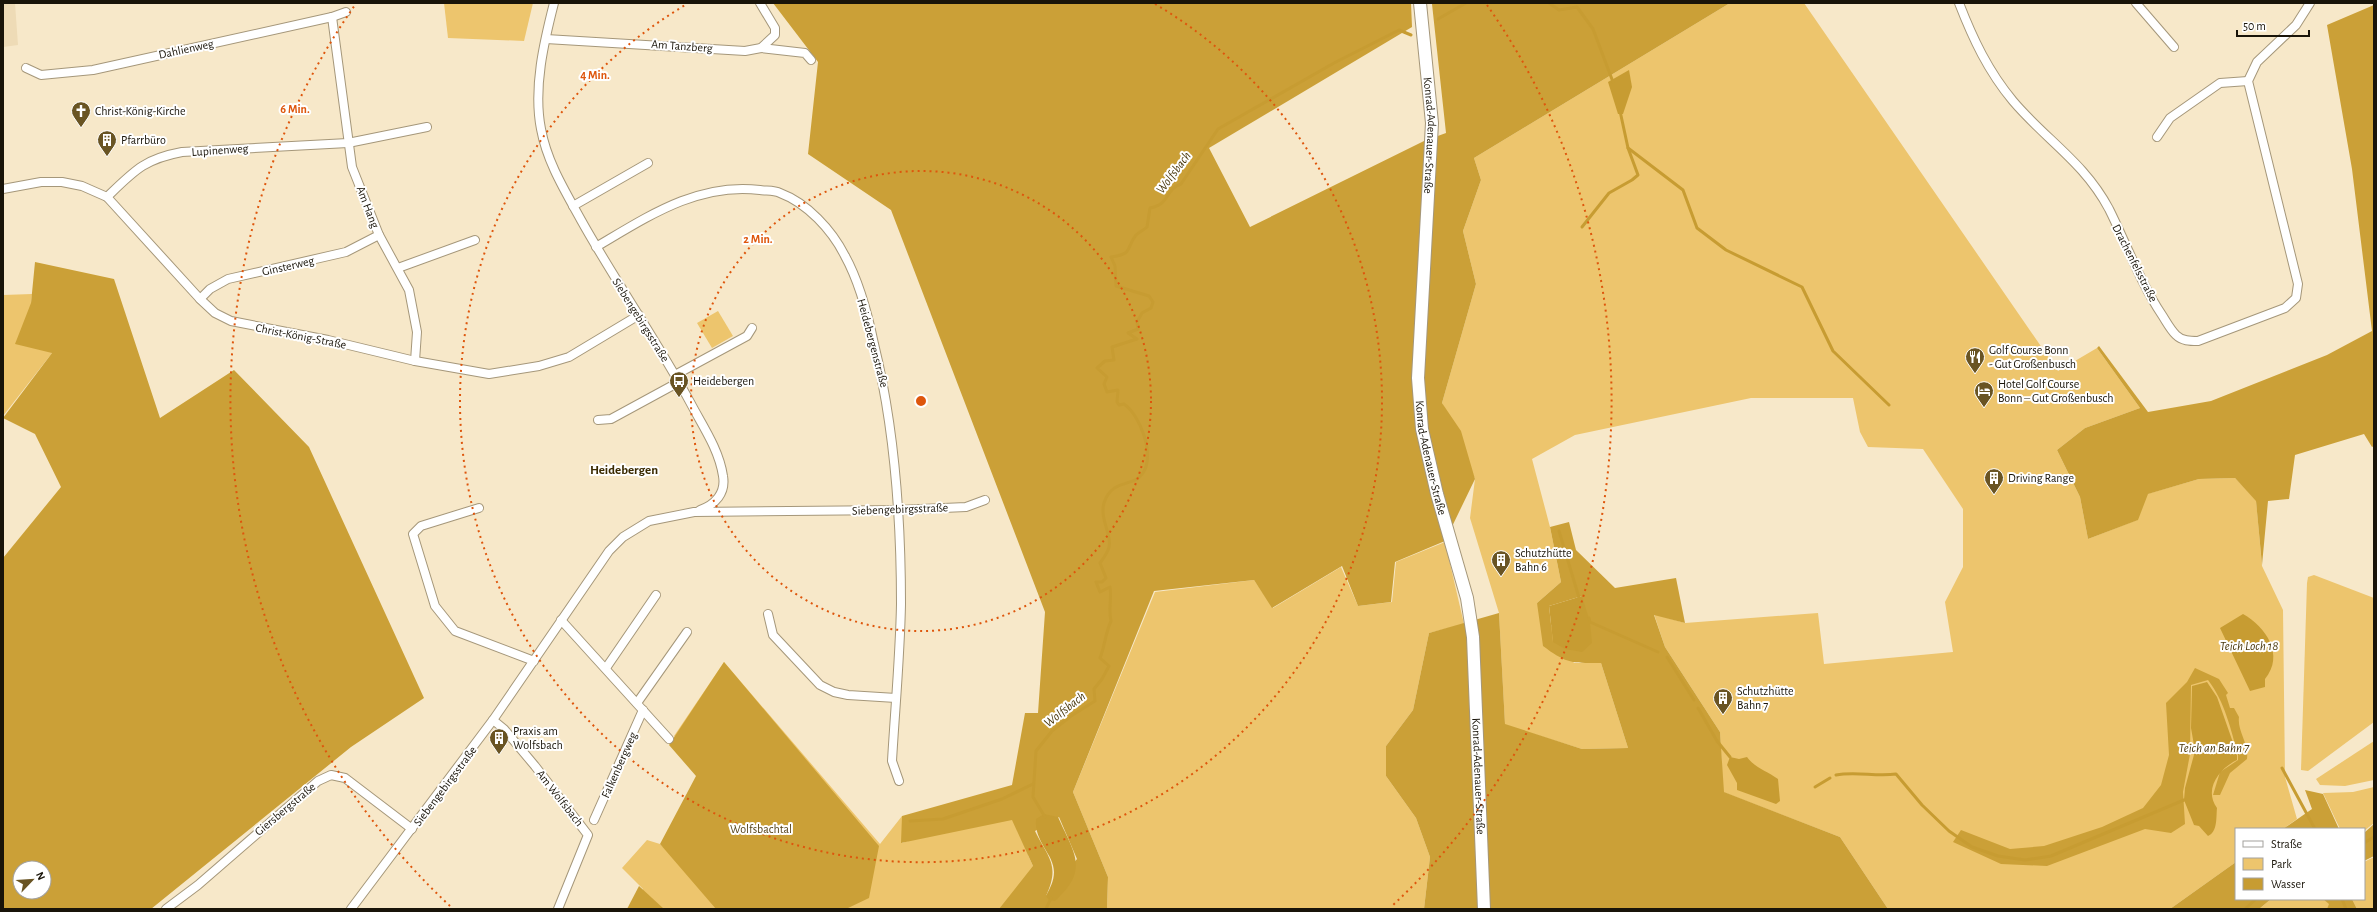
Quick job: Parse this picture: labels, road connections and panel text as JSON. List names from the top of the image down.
{
  "streets": {
    "street": [
      "Am Tanzberg",
      "Dahlienweg",
      "Konrad-Adenauer-Straße",
      "Lupinenweg",
      "Am Hang",
      "Drachenfelsstraße",
      "Ginsterweg",
      "Siebengebirgsstraße",
      "Christ-König-Straße",
      "Heidebergenstraße",
      "Falkenbergweg",
      "Am Wolfsbach",
      "Giersbergstraße"
    ]
  },
  "crossings": [
    ["Am Tanzberg", "Siebengebirgsstraße"],
    ["Dahlienweg", "Am Hang"],
    ["Lupinenweg", "Am Hang"],
    ["Lupinenweg", "Christ-König-Straße"],
    ["Am Hang", "Ginsterweg"],
    ["Am Hang", "Christ-König-Straße"],
    ["Ginsterweg", "Christ-König-Straße"],
    ["Siebengebirgsstraße", "Christ-König-Straße"],
    ["Siebengebirgsstraße", "Heidebergenstraße"],
    ["Siebengebirgsstraße", "Am Wolfsbach"],
    ["Siebengebirgsstraße", "Giersbergstraße"]
  ],
  "districts": ["Heidebergen"],
  "water": ["Wolfsbach", "Teich Loch 18", "Teich an Bahn 7"],
  "parks": ["Wolfsbachtal"],
  "places": {
    "church": ["Christ-König-Kirche"],
    "building": [
      "Pfarrbüro",
      "Driving Range",
      "Schutzhütte Bahn 6",
      "Schutzhütte Bahn 7",
      "Praxis am Wolfsbach"
    ],
    "restaurant": ["Golf Course Bonn - Gut Großenbusch"],
    "bus stop": ["Heidebergen"],
    "hotel": ["Hotel Golf Course Bonn – Gut Großenbusch"]
  },
  "legend": ["Straße", "Park", "Wasser"],
  "scale_bar": "50 m",
  "north": "top right",
  "rings": ["4 Min.", "6 Min.", "2 Min."]
}
